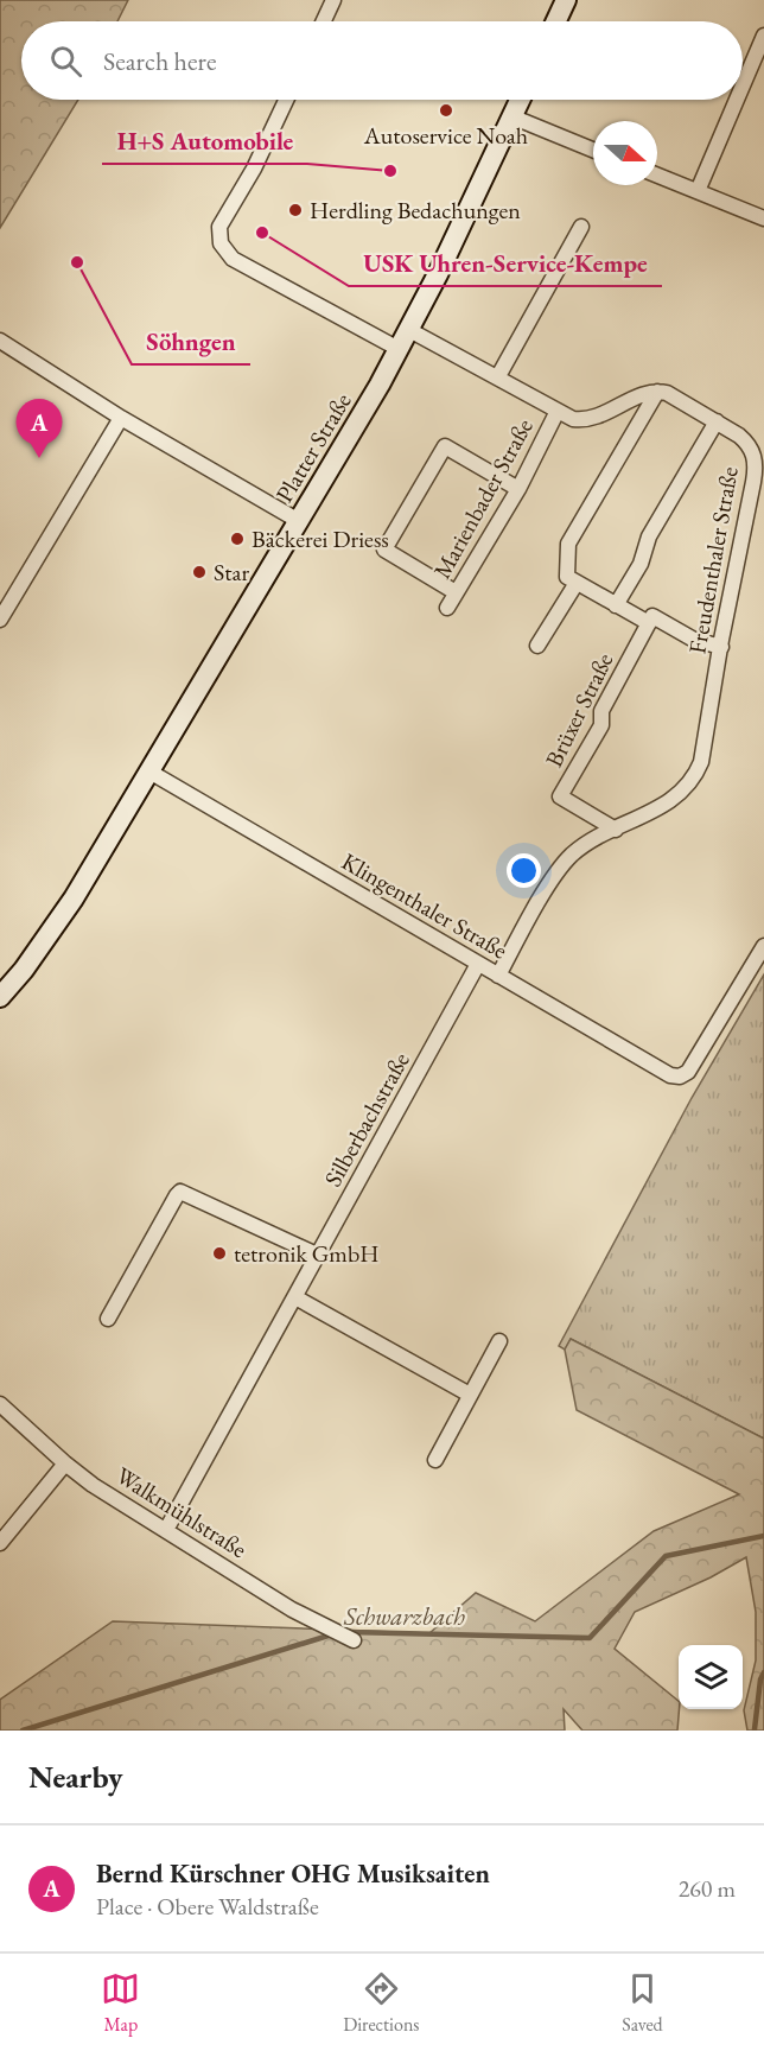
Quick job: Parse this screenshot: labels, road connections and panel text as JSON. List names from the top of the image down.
{
  "streets": {
    "main road": ["Platter Straße"],
    "street": [
      "Marienbader Straße",
      "Freudenthaler Straße",
      "Brüxer Straße",
      "Klingenthaler Straße",
      "Silberbachstraße",
      "Walkmühlstraße"
    ]
  },
  "crossings": [
    ["Platter Straße", "Klingenthaler Straße"],
    ["Freudenthaler Straße", "Brüxer Straße"],
    ["Freudenthaler Straße", "Klingenthaler Straße"],
    ["Klingenthaler Straße", "Silberbachstraße"],
    ["Silberbachstraße", "Walkmühlstraße"]
  ],
  "water": ["Schwarzbach"],
  "places": [
    "Autoservice Noah",
    "H+S Automobile",
    "Herdling Bedachungen",
    "USK Uhren-Service-Kempe",
    "Söhngen",
    "Bäckerei Driess",
    "Star",
    "tetronik GmbH"
  ],
  "north": "right",
  "page": {
    "search": "Search here",
    "pins": "A",
    "heading": "Nearby",
    "list": [
      {
        "mark": "A",
        "name": "Bernd Kürschner OHG Musiksaiten",
        "note": "Place · Obere Waldstraße",
        "value": "260 m"
      }
    ],
    "nav": ["Map", "Directions", "Saved"]
  }
}
